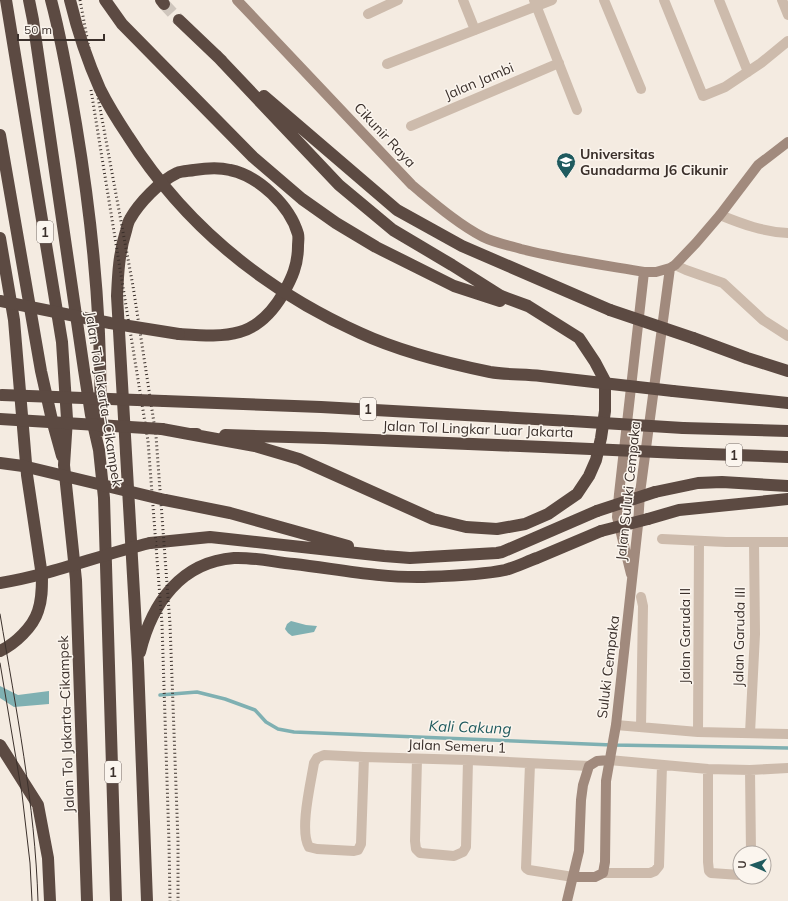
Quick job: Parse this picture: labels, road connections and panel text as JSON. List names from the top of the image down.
{
  "streets": {
    "highway": ["1", "Jalan Tol Jakarta–Cikampek", "Jalan Tol Lingkar Luar Jakarta"],
    "street": [
      "Jalan Jambi",
      "Cikunir Raya",
      "Jalan Suluki Cempaka",
      "Jalan Garuda II",
      "Jalan Garuda III",
      "Suluki Cempaka",
      "Jalan Semeru 1"
    ]
  },
  "crossings": [
    ["Cikunir Raya", "Jalan Suluki Cempaka"],
    ["Jalan Suluki Cempaka", "Suluki Cempaka"]
  ],
  "water": ["Kali Cakung"],
  "places": {
    "school or university": ["Universitas Gunadarma J6 Cikunir"]
  },
  "scale_bar": "50 m",
  "north": "left"
}
